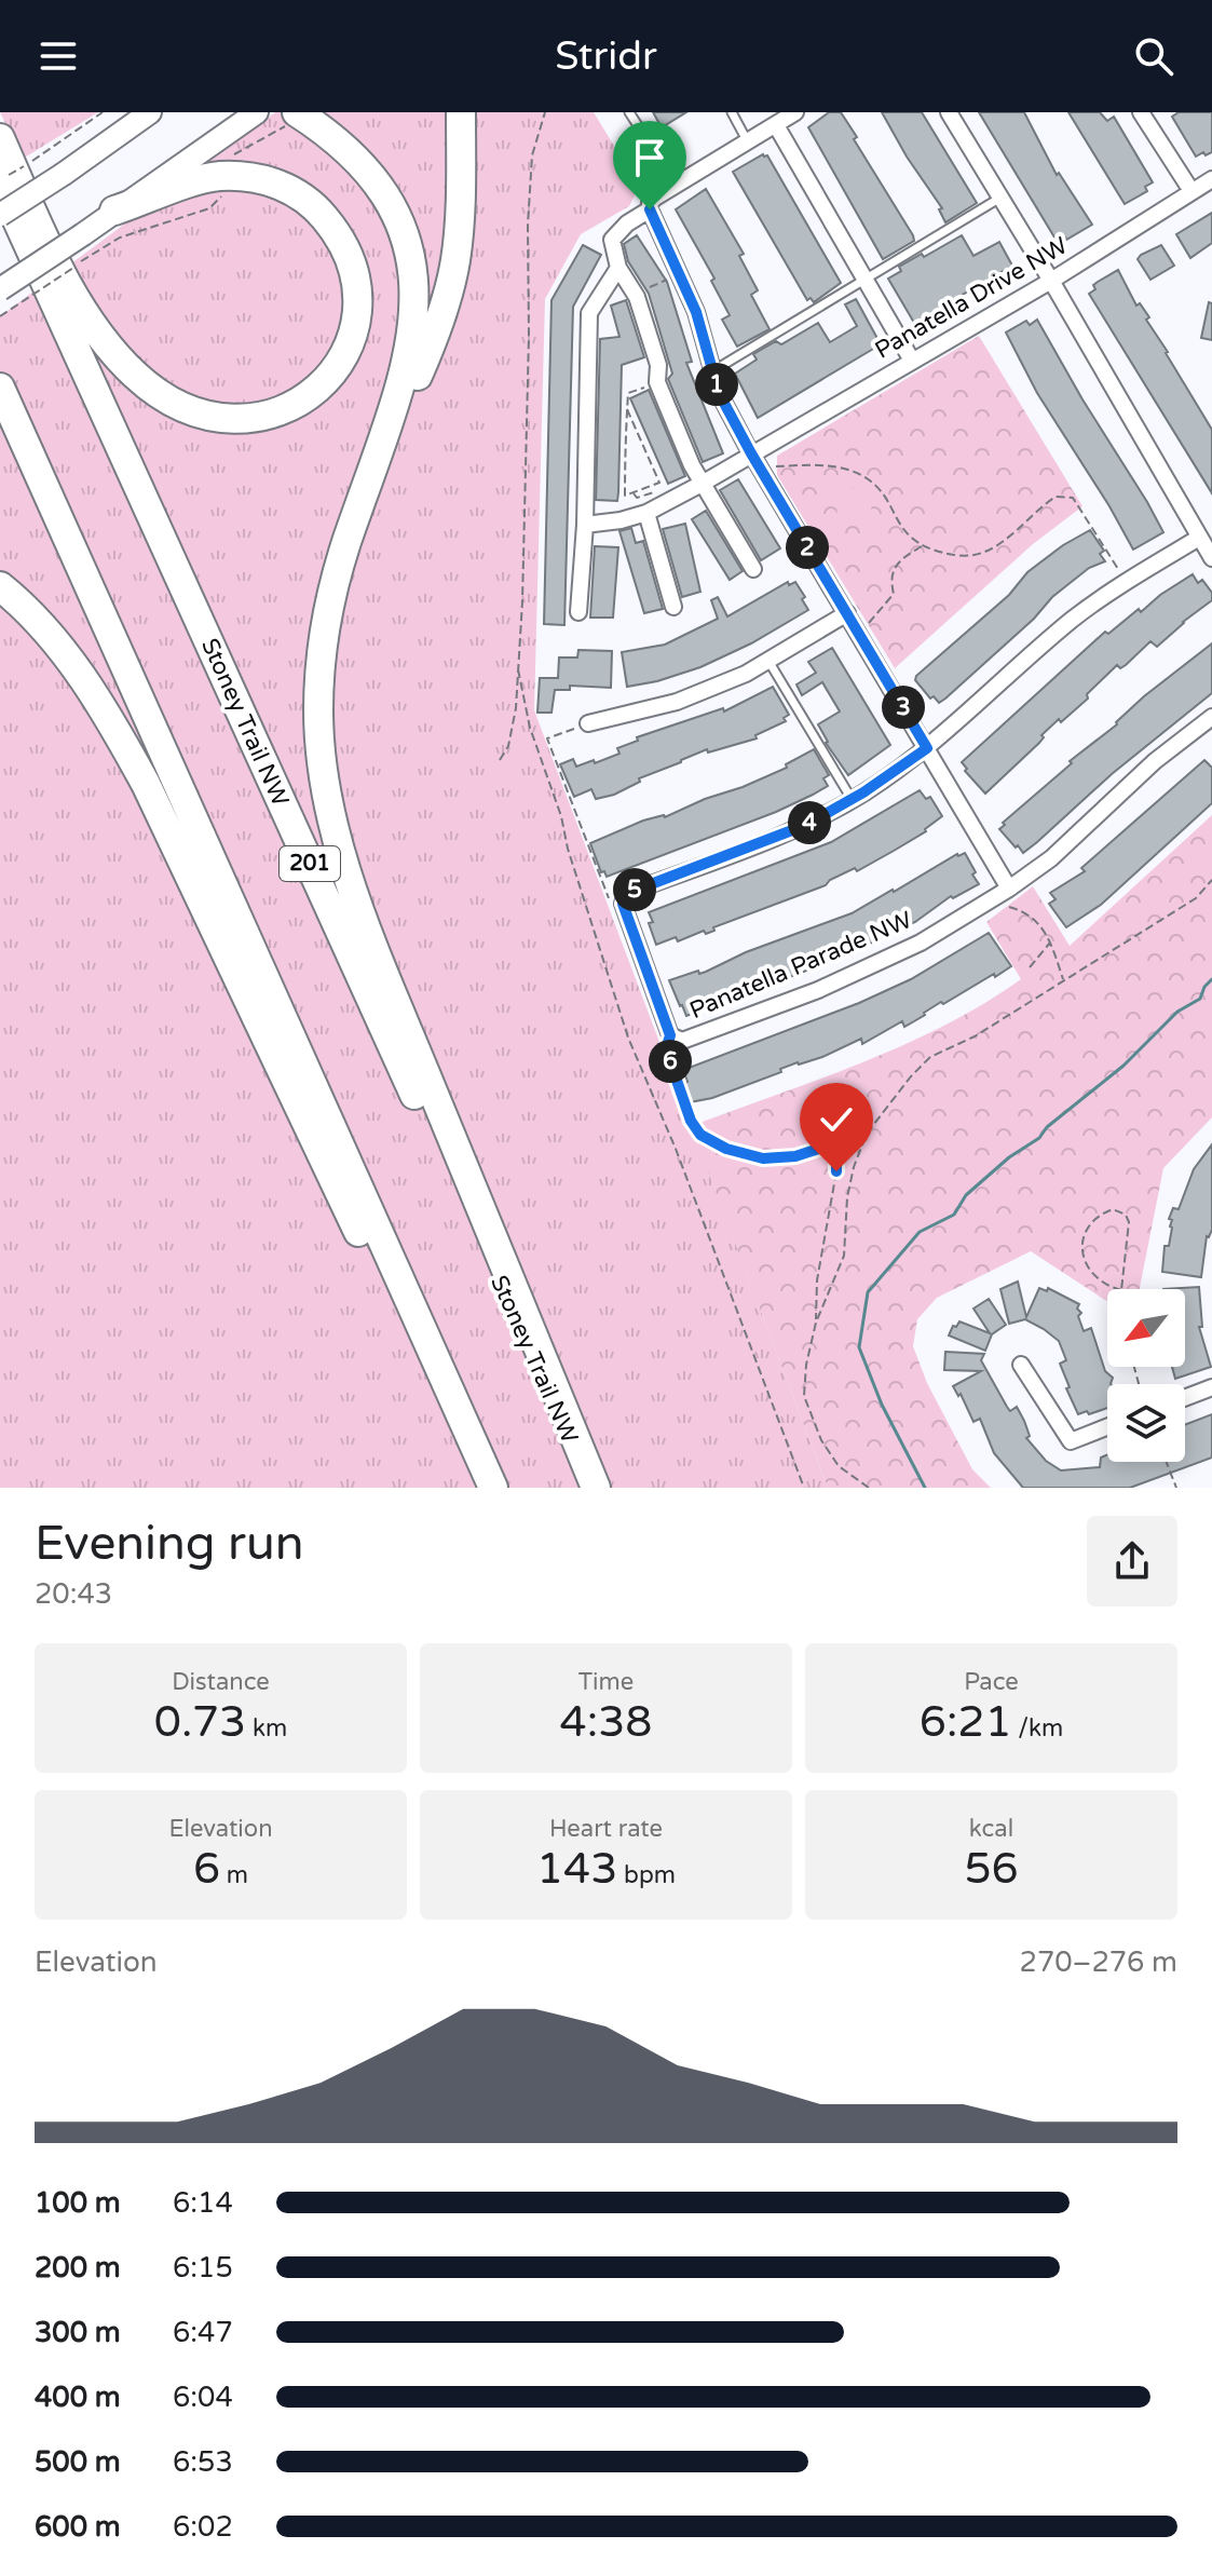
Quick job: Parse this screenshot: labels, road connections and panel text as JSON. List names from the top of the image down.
{
  "streets": {
    "highway": ["Stoney Trail NW", "201"],
    "street": ["Panatella Drive NW", "Panatella Parade NW"]
  },
  "north": "bottom left",
  "page": {
    "header": "Stridr",
    "pins": [
      "1",
      "2",
      "3",
      "4",
      "5",
      "6"
    ],
    "heading": ["Evening run", "20:43"],
    "stats": [
      ["Distance", "0.73 km"],
      ["Time", "4:38"],
      ["Pace", "6:21 /km"],
      ["Elevation", "6 m"],
      ["Heart rate", "143 bpm"],
      ["kcal", "56"]
    ],
    "chart": ["Elevation", "270–276 m"],
    "list": [
      {
        "name": "100 m",
        "note": "6:14"
      },
      {
        "name": "200 m",
        "note": "6:15"
      },
      {
        "name": "300 m",
        "note": "6:47"
      },
      {
        "name": "400 m",
        "note": "6:04"
      },
      {
        "name": "500 m",
        "note": "6:53"
      },
      {
        "name": "600 m",
        "note": "6:02"
      }
    ]
  }
}
